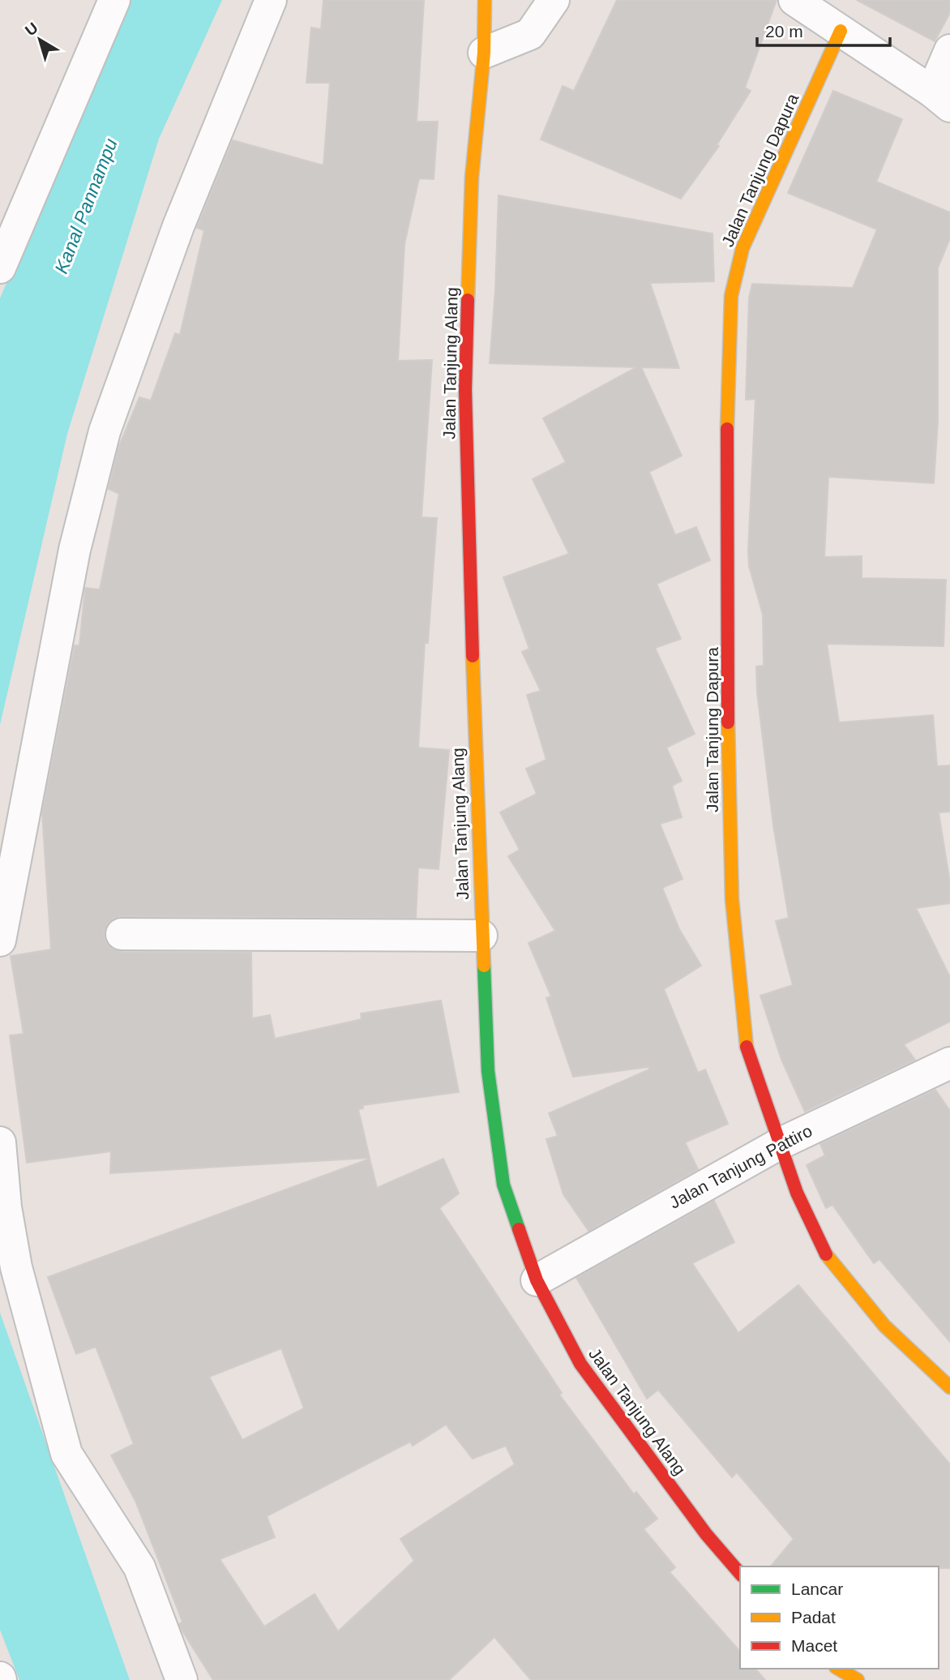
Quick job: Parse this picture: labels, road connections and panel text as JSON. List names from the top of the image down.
{
  "streets": {
    "street": ["Jalan Tanjung Dapura", "Jalan Tanjung Alang", "Jalan Tanjung Pattiro"]
  },
  "crossings": [
    ["Jalan Tanjung Dapura", "Jalan Tanjung Pattiro"],
    ["Jalan Tanjung Alang", "Jalan Tanjung Pattiro"]
  ],
  "water": ["Kanal Pannampu"],
  "legend": ["Lancar", "Padat", "Macet"],
  "scale_bar": "20 m",
  "north": "top left"
}
